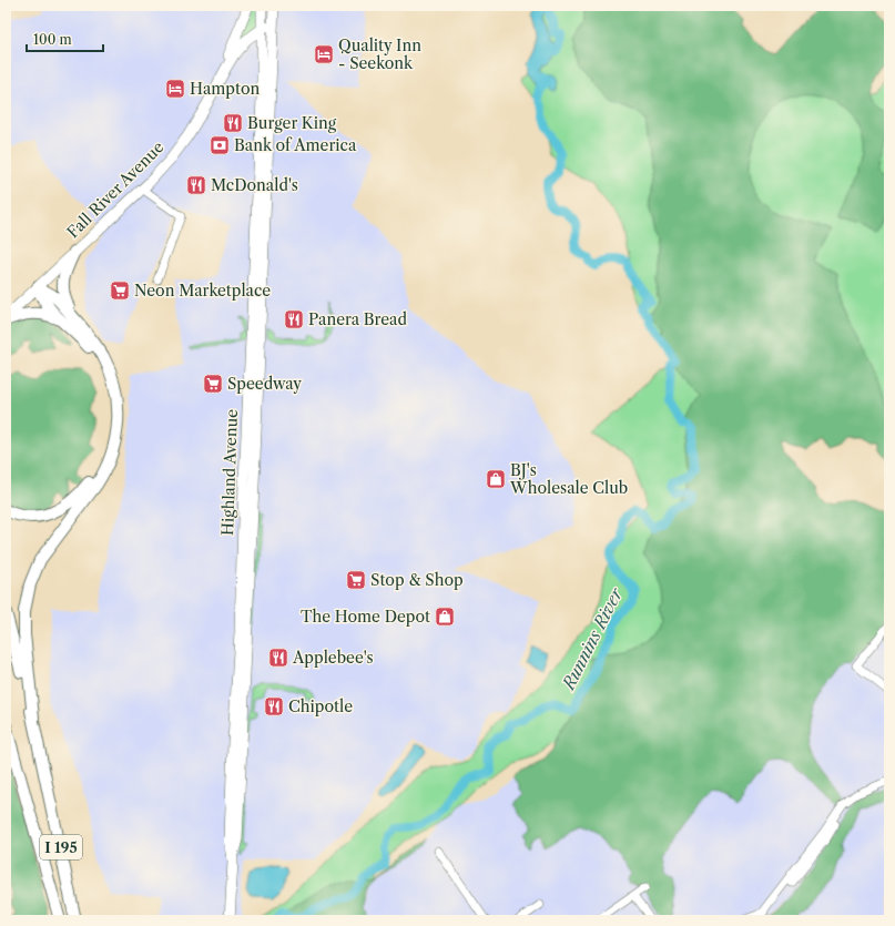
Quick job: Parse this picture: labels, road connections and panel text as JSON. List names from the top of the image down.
{
  "streets": {
    "highway": ["I 195"],
    "main road": ["Fall River Avenue", "Highland Avenue"]
  },
  "crossings": [
    ["Fall River Avenue", "Highland Avenue"]
  ],
  "water": ["Runnins River"],
  "places": {
    "hotel": ["Quality Inn - Seekonk", "Hampton"],
    "restaurant": [
      "Burger King",
      "McDonald's",
      "Panera Bread",
      "Applebee's",
      "Chipotle"
    ],
    "bank": ["Bank of America"],
    "supermarket": ["Neon Marketplace", "Speedway", "Stop & Shop"],
    "shop": ["BJ's Wholesale Club", "The Home Depot"]
  },
  "scale_bar": "100 m"
}
